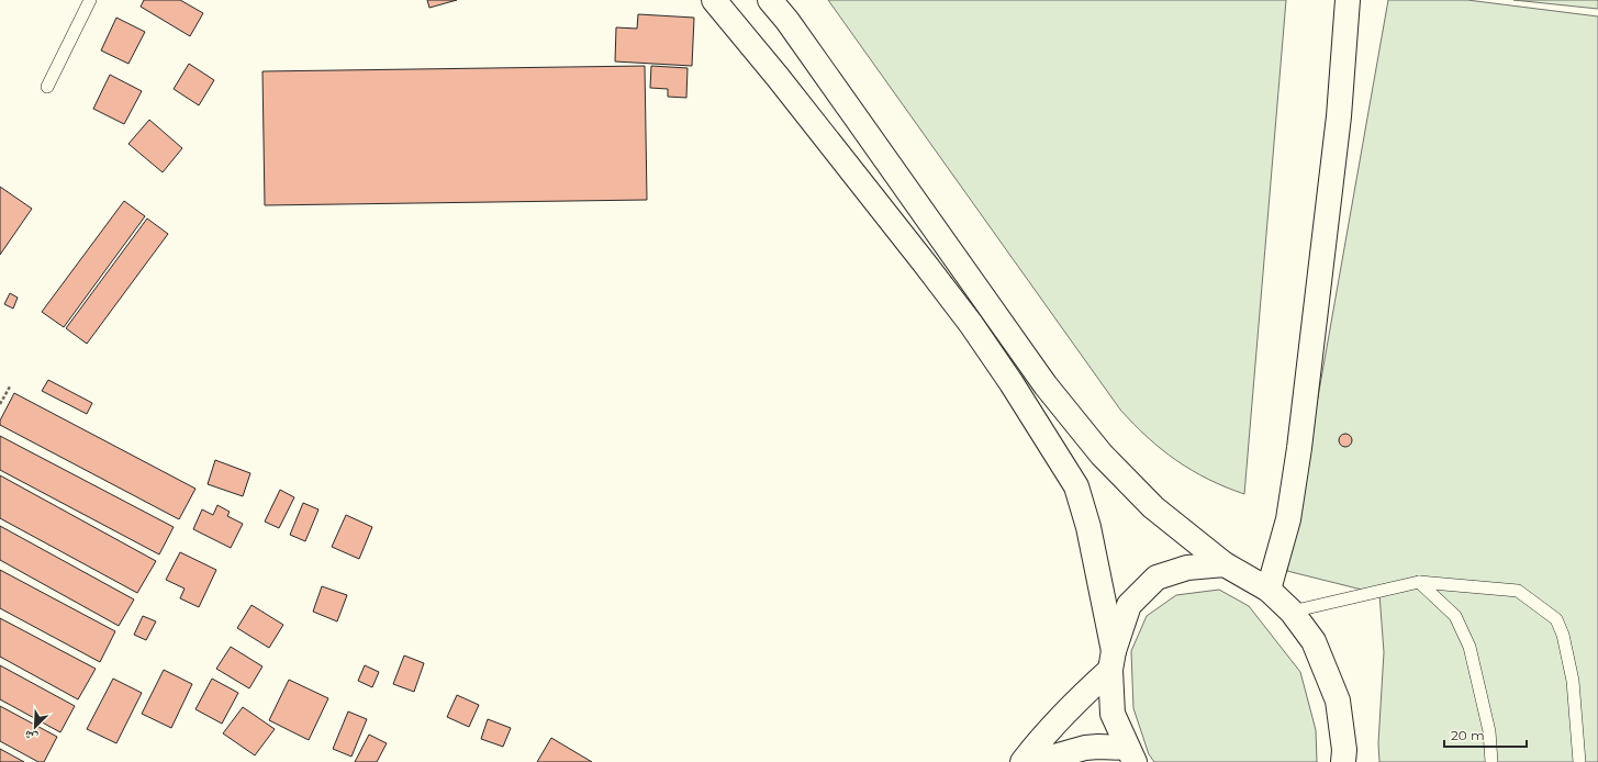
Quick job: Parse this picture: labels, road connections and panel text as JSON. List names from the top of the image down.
{
  "scale_bar": "20 m",
  "north": "bottom left"
}
